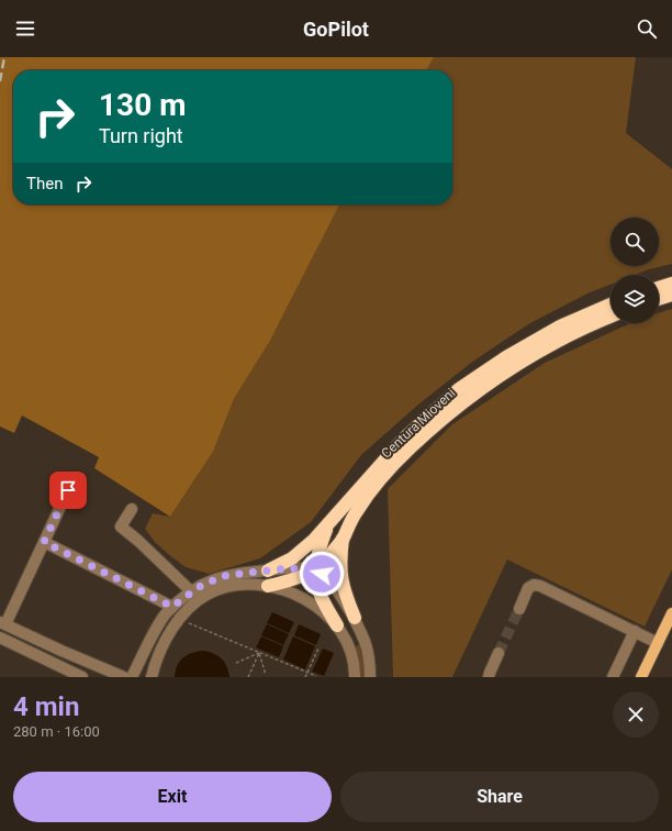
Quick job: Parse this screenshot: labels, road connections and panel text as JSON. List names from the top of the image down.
{
  "streets": {
    "highway": ["Centura Mioveni"]
  },
  "page": {
    "header": "GoPilot",
    "turn": ["130 m", "Turn right"],
    "then": "Then",
    "heading": ["4 min", "280 m · 16:00"],
    "buttons": ["Exit", "Share"]
  }
}
